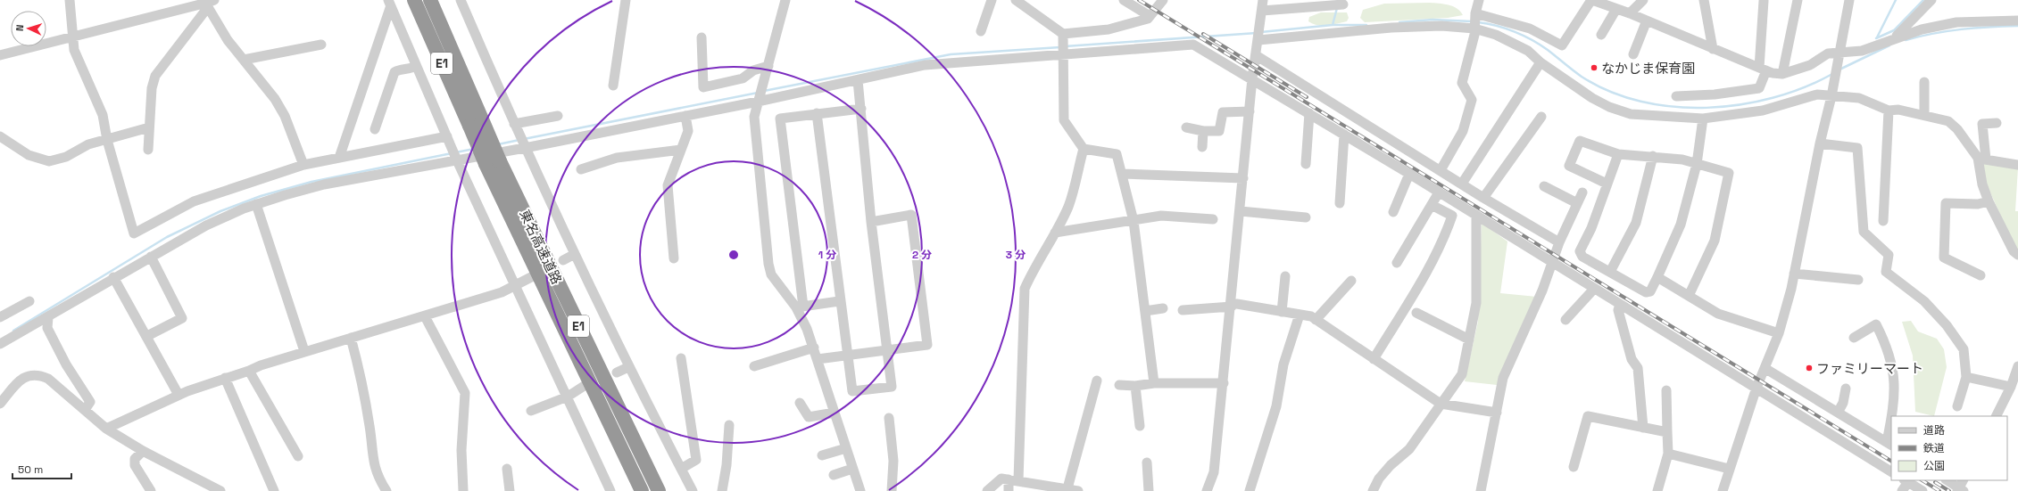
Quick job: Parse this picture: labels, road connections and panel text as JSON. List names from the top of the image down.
{
  "streets": {
    "highway": ["E1", "東名高速道路"]
  },
  "places": ["なかじま保育園", "ファミリーマート"],
  "legend": ["道路", "鉄道", "公園"],
  "scale_bar": "50 m",
  "north": "left",
  "rings": ["1 分", "2 分", "3 分"]
}
